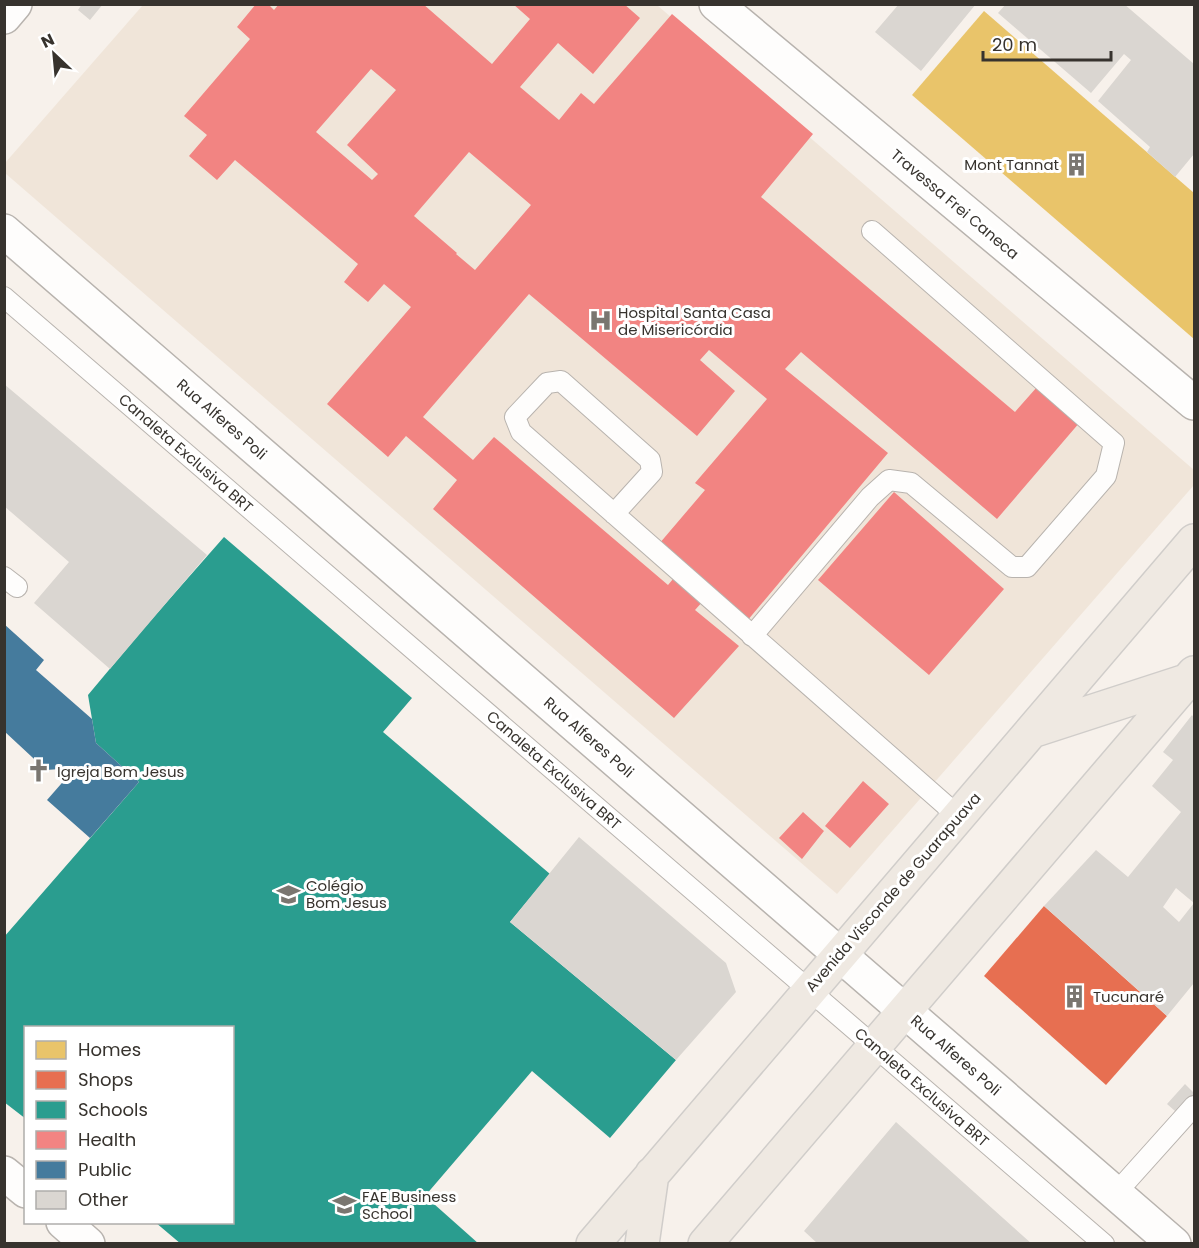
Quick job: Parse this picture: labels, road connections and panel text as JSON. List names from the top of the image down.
{
  "streets": {
    "main road": ["Avenida Visconde de Guarapuava"],
    "street": ["Travessa Frei Caneca", "Rua Alferes Poli"],
    "lane": ["Canaleta Exclusiva BRT"]
  },
  "crossings": [
    ["Rua Alferes Poli", "Avenida Visconde de Guarapuava"],
    ["Canaleta Exclusiva BRT", "Avenida Visconde de Guarapuava"]
  ],
  "places": {
    "building": ["Mont Tannat", "Tucunaré"],
    "hospital": ["Hospital Santa Casa de Misericórdia"],
    "church": ["Igreja Bom Jesus"],
    "school or university": ["Colégio Bom Jesus", "FAE Business School"]
  },
  "legend": [
    "Homes",
    "Shops",
    "Schools",
    "Health",
    "Public",
    "Other"
  ],
  "scale_bar": "20 m",
  "north": "top left"
}
